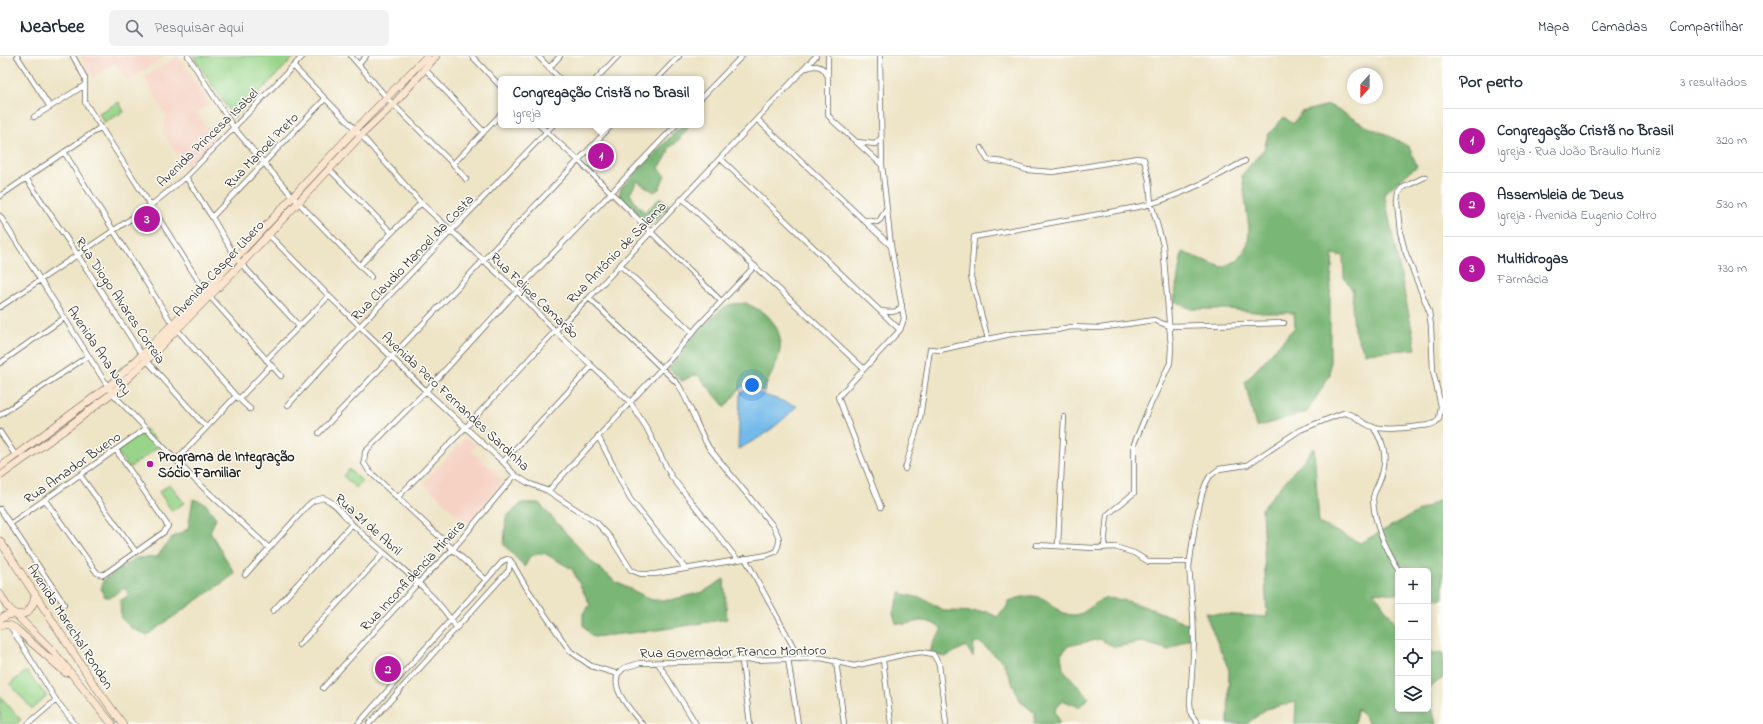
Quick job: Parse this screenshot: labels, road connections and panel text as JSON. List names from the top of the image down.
{
  "streets": {
    "street": [
      "Avenida Princesa Isabel",
      "Rua Manoel Preto",
      "Rua Antônio de Salema",
      "Rua Claudio Manoel da Costa",
      "Avenida Casper Libero",
      "Rua Felipe Camarão",
      "Rua Diogo Alvares Correia",
      "Avenida Ana Nery",
      "Avenida Pero Fernandes Sardinha",
      "Rua Amador Bueno",
      "Rua 21 de Abril",
      "Rua Inconfidencia Mineira",
      "Avenida Marechal Rondon",
      "Rua Governador Franco Montoro"
    ]
  },
  "crossings": [
    ["Avenida Princesa Isabel", "Rua Felipe Camarão"],
    ["Avenida Princesa Isabel", "Rua Diogo Alvares Correia"],
    ["Avenida Princesa Isabel", "Avenida Ana Nery"],
    ["Rua Manoel Preto", "Rua Felipe Camarão"],
    ["Rua Antônio de Salema", "Rua Felipe Camarão"],
    ["Rua Antônio de Salema", "Avenida Pero Fernandes Sardinha"],
    ["Rua Claudio Manoel da Costa", "Rua Felipe Camarão"],
    ["Rua Claudio Manoel da Costa", "Avenida Pero Fernandes Sardinha"],
    ["Avenida Casper Libero", "Rua Felipe Camarão"],
    ["Avenida Casper Libero", "Rua Diogo Alvares Correia"],
    ["Avenida Casper Libero", "Avenida Ana Nery"],
    ["Avenida Casper Libero", "Avenida Pero Fernandes Sardinha"],
    ["Avenida Ana Nery", "Rua Amador Bueno"],
    ["Avenida Ana Nery", "Rua 21 de Abril"],
    ["Avenida Pero Fernandes Sardinha", "Rua Inconfidencia Mineira"],
    ["Rua 21 de Abril", "Rua Inconfidencia Mineira"]
  ],
  "places": ["Programa de Integração Sócio Familiar"],
  "north": "bottom",
  "page": {
    "header": "Nearbee",
    "search": "Pesquisar aqui",
    "nav": ["Mapa", "Camadas", "Compartilhar"],
    "heading": ["Por perto", "3 resultados"],
    "popup": ["Congregação Cristã no Brasil", "Igreja"],
    "list": [
      {
        "mark": "1",
        "name": "Congregação Cristã no Brasil",
        "note": "Igreja · Rua João Braulio Muniz",
        "value": "320 m"
      },
      {
        "mark": "2",
        "name": "Assembleia de Deus",
        "note": "Igreja · Avenida Eugenio Coltro",
        "value": "530 m"
      },
      {
        "mark": "3",
        "name": "Multidrogas",
        "note": "Farmácia",
        "value": "730 m"
      }
    ],
    "pins": ["1", "3", "2"],
    "map_buttons": ["+", "−"]
  }
}
